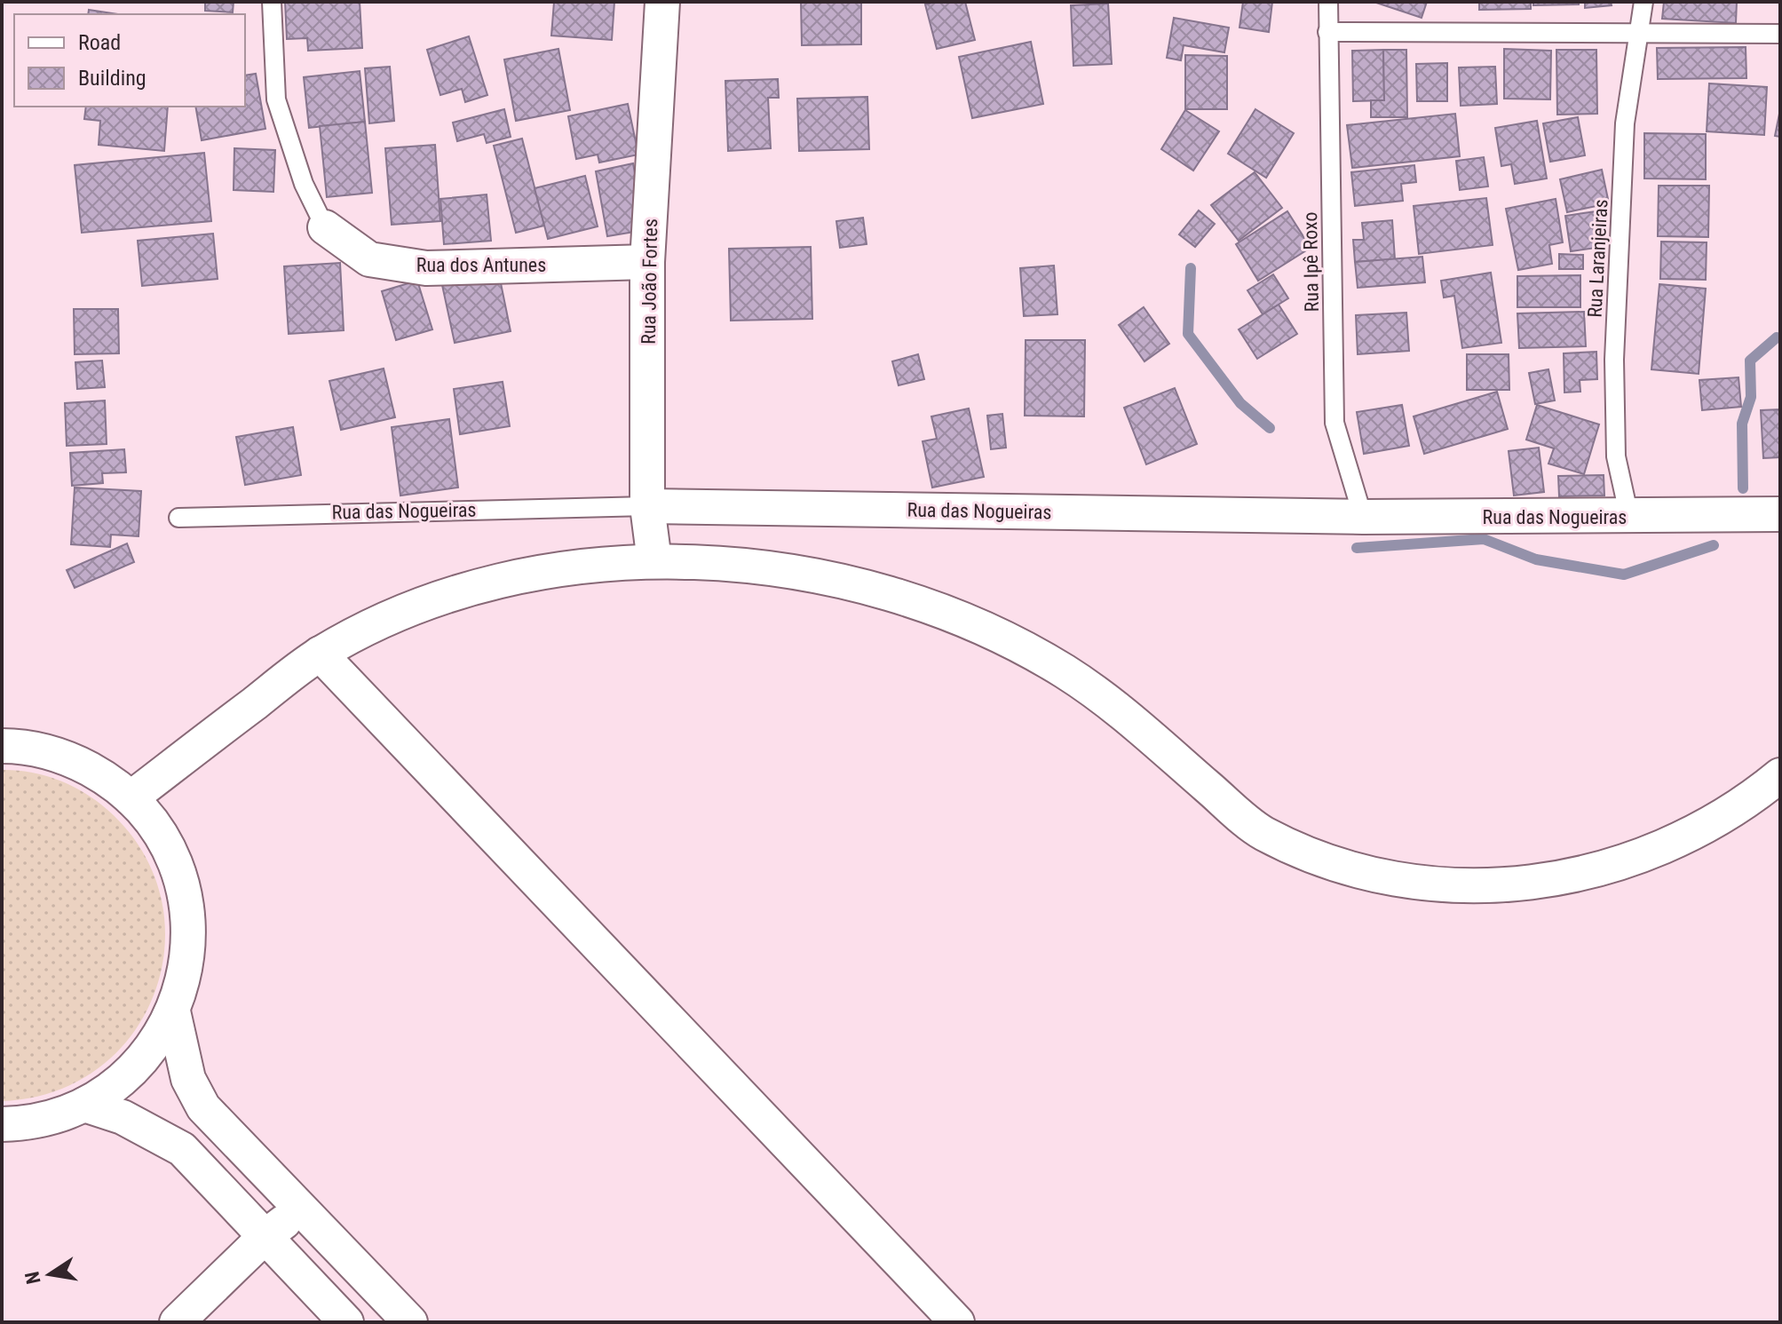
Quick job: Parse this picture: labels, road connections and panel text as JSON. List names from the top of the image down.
{
  "streets": {
    "street": ["Rua dos Antunes", "Rua João Fortes", "Rua das Nogueiras"],
    "lane": ["Rua Laranjeiras", "Rua Ipê Roxo"]
  },
  "crossings": [
    ["Rua Laranjeiras", "Rua das Nogueiras"],
    ["Rua Ipê Roxo", "Rua das Nogueiras"],
    ["Rua dos Antunes", "Rua João Fortes"],
    ["Rua João Fortes", "Rua das Nogueiras"]
  ],
  "legend": ["Road", "Building"],
  "north": "left"
}
